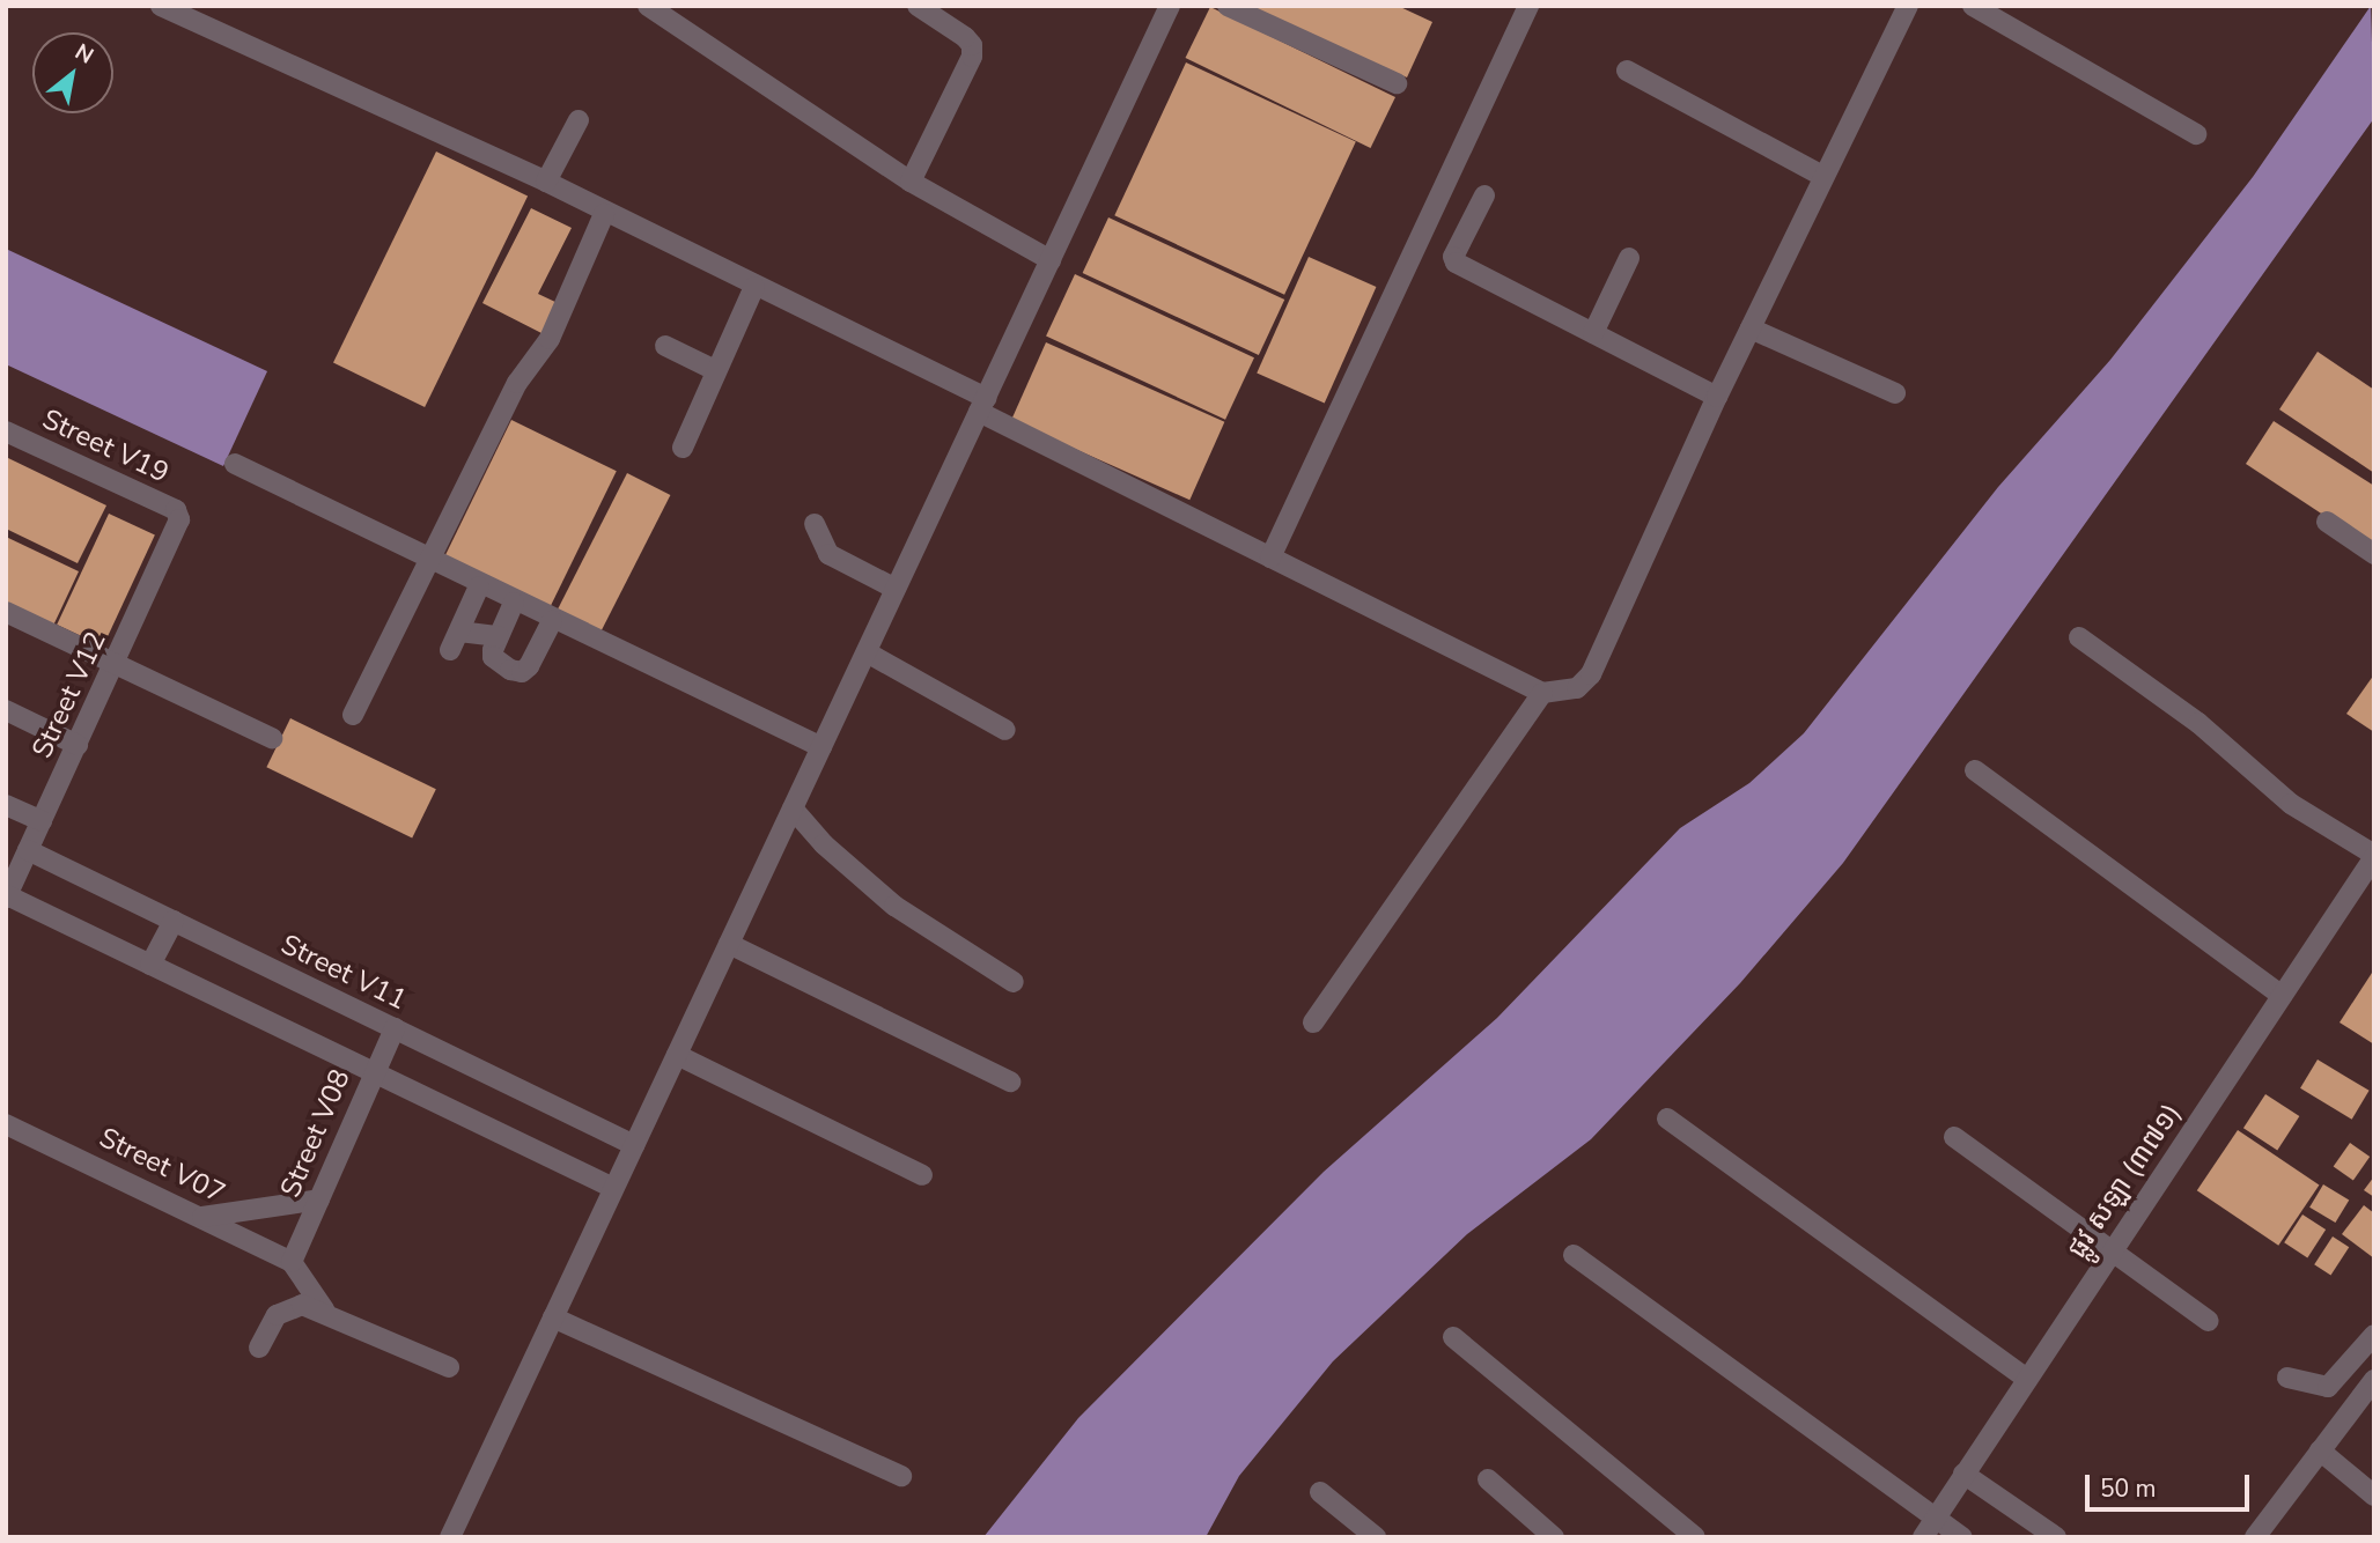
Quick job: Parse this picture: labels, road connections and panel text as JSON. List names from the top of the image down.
{
  "streets": {
    "street": [
      "Street V19",
      "Street V12",
      "Street V11",
      "Street V08",
      "Street V07",
      "ផ្លូវ សឡា (៣៧១)"
    ]
  },
  "crossings": [
    ["Street V19", "Street V12"],
    ["Street V12", "Street V11"],
    ["Street V11", "Street V08"],
    ["Street V08", "Street V07"]
  ],
  "scale_bar": "50 m",
  "north": "top right"
}
